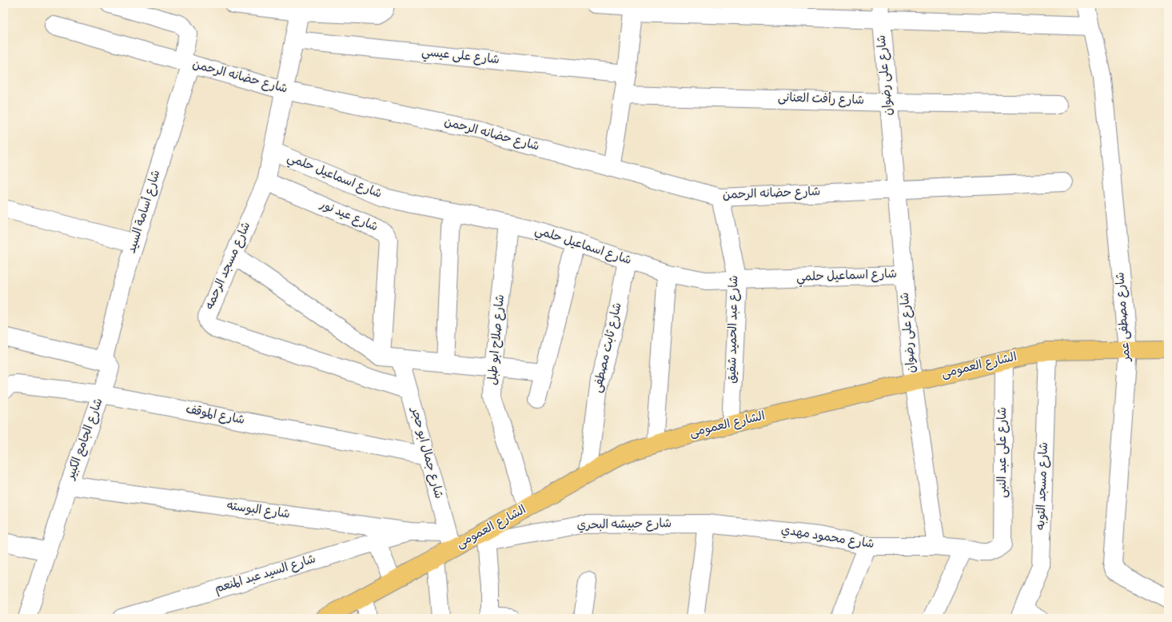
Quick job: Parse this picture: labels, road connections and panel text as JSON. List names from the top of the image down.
{
  "streets": {
    "main road": ["الشارع العمومى"],
    "street": [
      "شارع على عيسي",
      "شارع على رضوان",
      "شارع حضانه الرحمن",
      "شارع رأفت العنانى",
      "شارع اسماعيل حلمي",
      "شارع أسامة السيد",
      "شارع عيد نور",
      "شارع مسجد الرحمه",
      "شارع مصطفى عمر",
      "شارع عبد الحميد شفيق",
      "شارع صلاح ابو طبل",
      "شارع ثابت مصطفى",
      "شارع الموقف",
      "شارع الجامع الكبير",
      "شارع على عبد النبى",
      "شارع جمال ابو حجر",
      "شارع مسجد التوبه",
      "شارع البوسته",
      "شارع حبيشه البحري",
      "شارع محمود مهدي",
      "شارع السيد عبد المنعم"
    ]
  },
  "crossings": [
    ["شارع على عيسي", "شارع مسجد الرحمه"],
    ["شارع على رضوان", "شارع حضانه الرحمن"],
    ["شارع على رضوان", "شارع رأفت العنانى"],
    ["شارع على رضوان", "شارع اسماعيل حلمي"],
    ["شارع على رضوان", "الشارع العمومى"],
    ["شارع على رضوان", "شارع محمود مهدي"],
    ["شارع حضانه الرحمن", "شارع أسامة السيد"],
    ["شارع حضانه الرحمن", "شارع مسجد الرحمه"],
    ["شارع حضانه الرحمن", "شارع عبد الحميد شفيق"],
    ["شارع اسماعيل حلمي", "شارع مسجد الرحمه"],
    ["شارع اسماعيل حلمي", "شارع عبد الحميد شفيق"],
    ["شارع اسماعيل حلمي", "شارع صلاح ابو طبل"],
    ["شارع اسماعيل حلمي", "شارع ثابت مصطفى"],
    ["شارع أسامة السيد", "شارع الجامع الكبير"],
    ["شارع عيد نور", "شارع مسجد الرحمه"],
    ["شارع مسجد الرحمه", "شارع جمال ابو حجر"],
    ["شارع مصطفى عمر", "الشارع العمومى"],
    ["شارع عبد الحميد شفيق", "الشارع العمومى"],
    ["شارع صلاح ابو طبل", "الشارع العمومى"],
    ["شارع ثابت مصطفى", "الشارع العمومى"],
    ["الشارع العمومى", "شارع على عبد النبى"],
    ["الشارع العمومى", "شارع جمال ابو حجر"],
    ["الشارع العمومى", "شارع مسجد التوبه"],
    ["الشارع العمومى", "شارع البوسته"],
    ["الشارع العمومى", "شارع حبيشه البحري"],
    ["شارع الموقف", "شارع الجامع الكبير"],
    ["شارع الموقف", "شارع جمال ابو حجر"],
    ["شارع الجامع الكبير", "شارع البوسته"],
    ["شارع على عبد النبى", "شارع محمود مهدي"],
    ["شارع جمال ابو حجر", "شارع البوسته"],
    ["شارع البوسته", "شارع السيد عبد المنعم"],
    ["شارع حبيشه البحري", "شارع محمود مهدي"]
  ]
}
